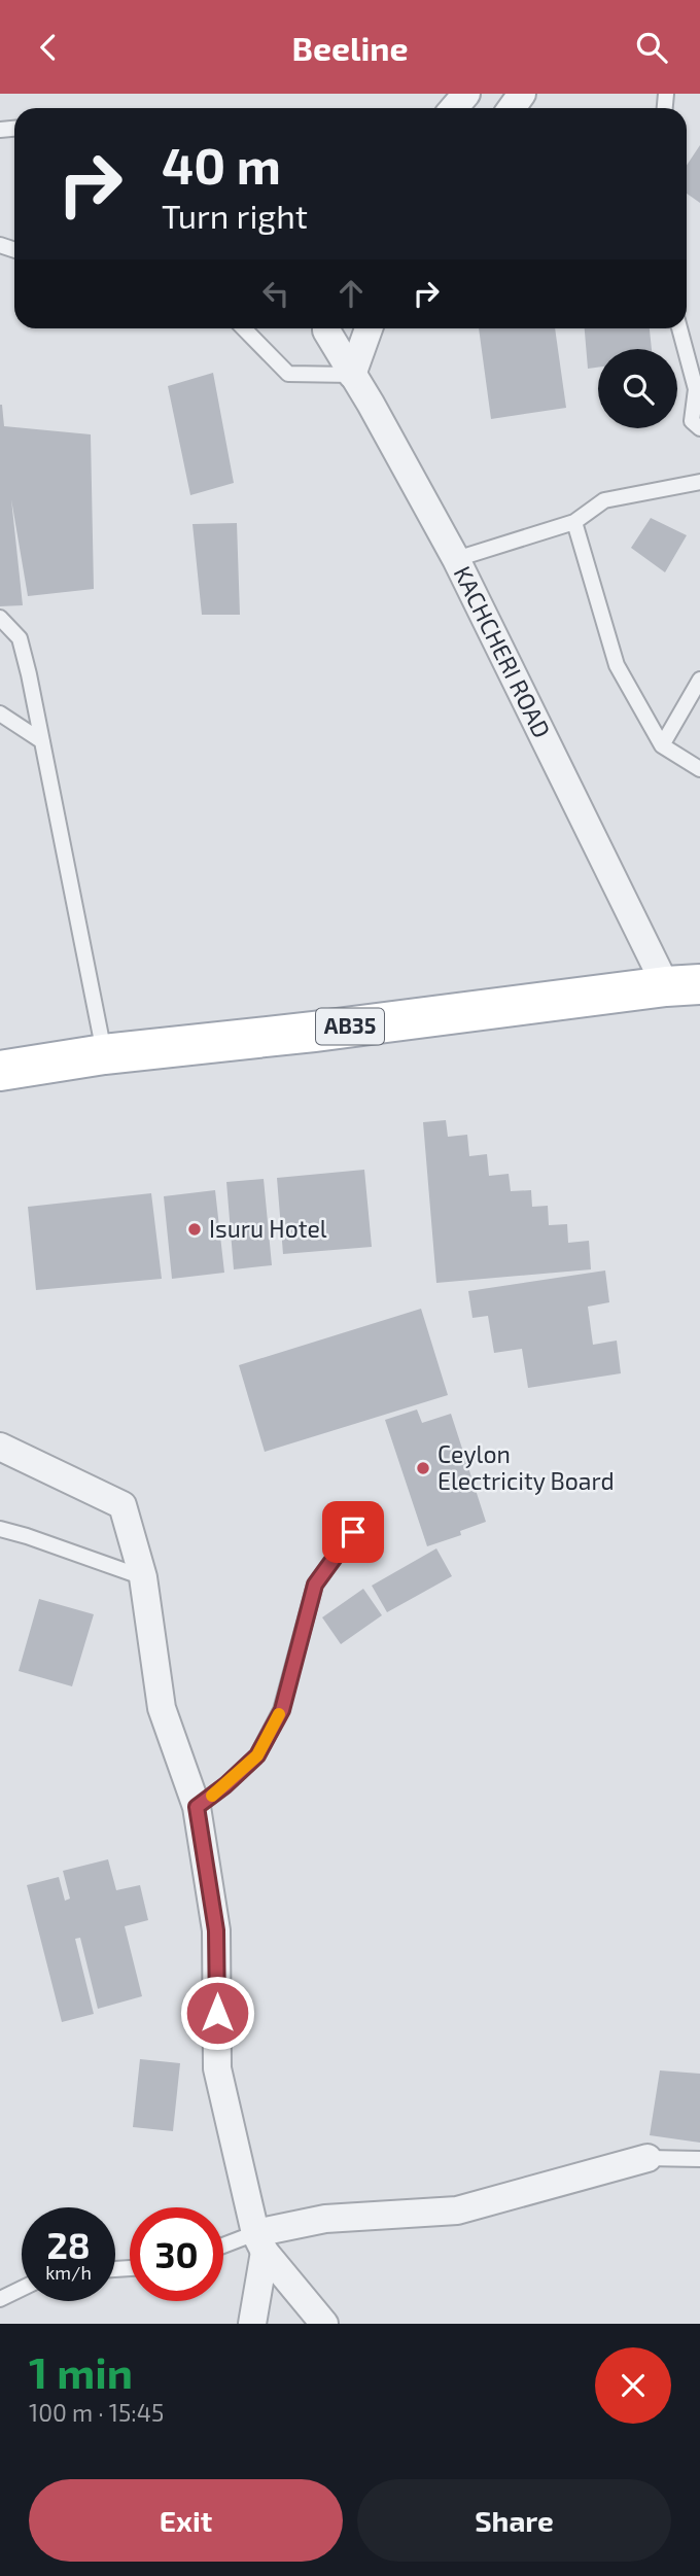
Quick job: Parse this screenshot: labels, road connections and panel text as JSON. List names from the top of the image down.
{
  "streets": {
    "main road": ["AB35"],
    "street": ["KACHCHERI ROAD"]
  },
  "crossings": [
    ["KACHCHERI ROAD", "AB35"]
  ],
  "places": ["Isuru Hotel", "Ceylon Electricity Board"],
  "page": {
    "header": "Beeline",
    "turn": ["40 m", "Turn right"],
    "speed": "28 km/h",
    "limit": "30",
    "heading": ["1 min", "100 m · 15:45"],
    "buttons": ["Exit", "Share"]
  }
}
